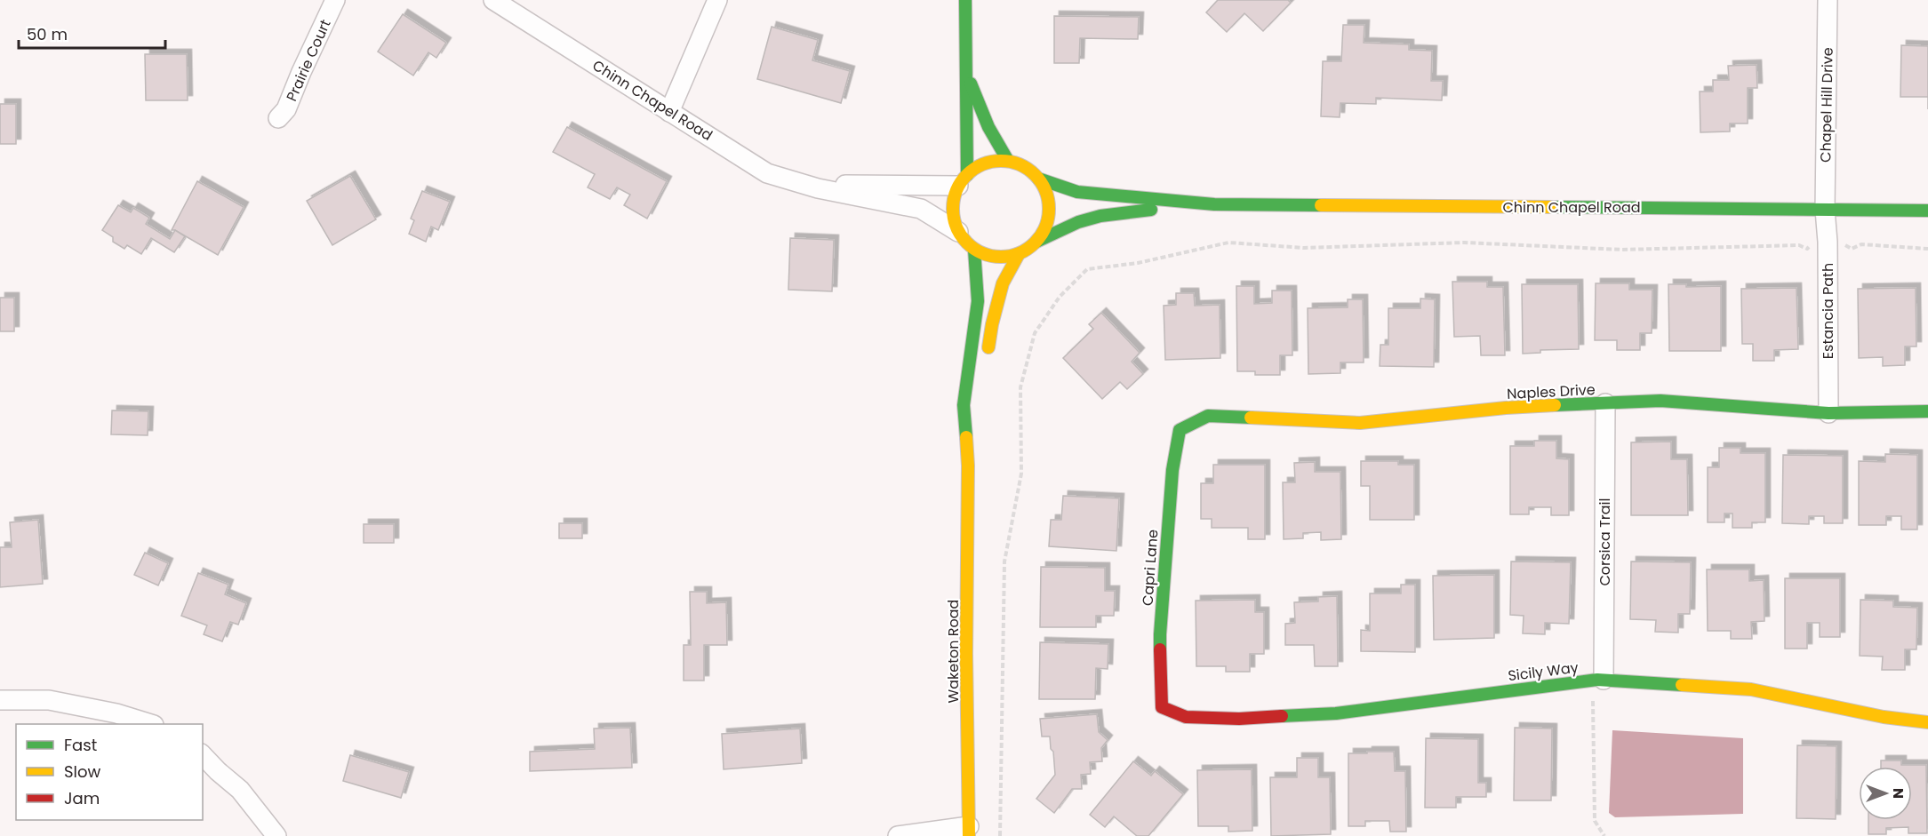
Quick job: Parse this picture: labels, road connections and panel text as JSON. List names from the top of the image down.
{
  "streets": {
    "street": [
      "Prairie Court",
      "Chinn Chapel Road",
      "Chapel Hill Drive",
      "Estancia Path",
      "Naples Drive",
      "Corsica Trail",
      "Capri Lane",
      "Waketon Road",
      "Sicily Way"
    ]
  },
  "crossings": [
    ["Chinn Chapel Road", "Chapel Hill Drive"],
    ["Chinn Chapel Road", "Estancia Path"],
    ["Chinn Chapel Road", "Waketon Road"],
    ["Chapel Hill Drive", "Estancia Path"],
    ["Estancia Path", "Naples Drive"],
    ["Naples Drive", "Corsica Trail"],
    ["Naples Drive", "Capri Lane"],
    ["Corsica Trail", "Sicily Way"],
    ["Capri Lane", "Sicily Way"]
  ],
  "legend": ["Fast", "Slow", "Jam"],
  "scale_bar": "50 m",
  "north": "right"
}
